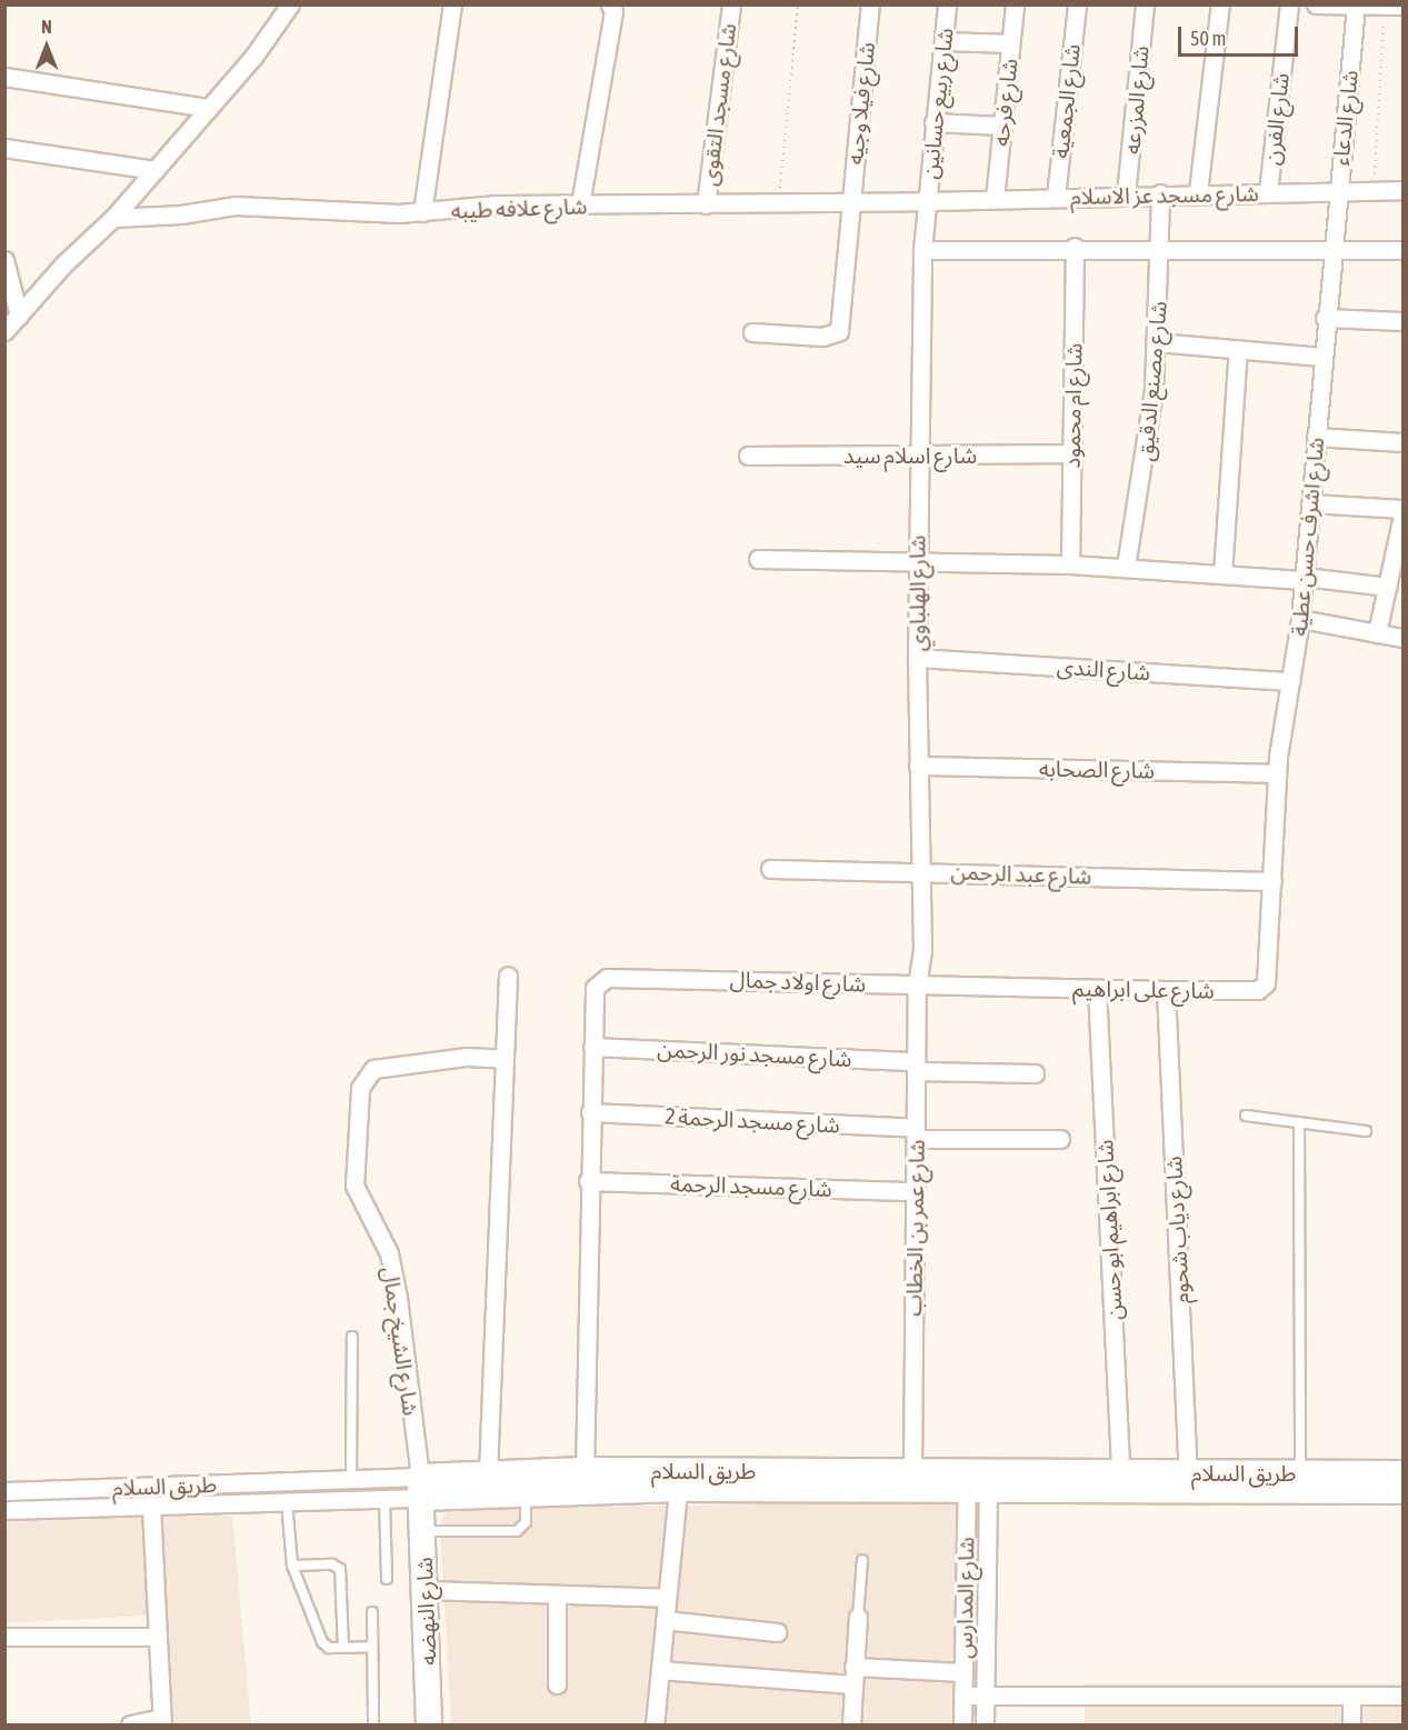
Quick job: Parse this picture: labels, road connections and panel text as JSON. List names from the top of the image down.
{
  "streets": {
    "main road": ["طريق السلام", "شارع النهضه"],
    "street": [
      "شارع المزرعه",
      "شارع الجمعية",
      "شارع فرحه",
      "شارع فيلا وجيه",
      "شارع ربيع حسانين",
      "شارع مسجد التقوى",
      "شارع الدعاء",
      "شارع الفرن",
      "شارع مسجد عز الاسلام",
      "شارع علافه طيبه",
      "شارع مصنع الدقيق",
      "شارع ام محمود",
      "شارع اسلام سيد",
      "شارع اشرف حسن عطية",
      "شارع الهلباوي",
      "شارع الندى",
      "شارع الصحابه",
      "شارع عبد الرحمن",
      "شارع اولاد جمال",
      "شارع على ابراهيم",
      "شارع مسجد نور الرحمن",
      "شارع مسجد الرحمة 2",
      "شارع مسجد الرحمة",
      "شارع عمر بن الخطاب",
      "شارع ابراهيم ابو حسن",
      "شارع دياب شحوم",
      "شارع الشيخ جمال",
      "شارع المدارس"
    ]
  },
  "crossings": [
    ["شارع المزرعه", "شارع مسجد عز الاسلام"],
    ["شارع الجمعية", "شارع مسجد عز الاسلام"],
    ["شارع فرحه", "شارع مسجد عز الاسلام"],
    ["شارع فيلا وجيه", "شارع علافه طيبه"],
    ["شارع ربيع حسانين", "شارع مسجد عز الاسلام"],
    ["شارع ربيع حسانين", "شارع علافه طيبه"],
    ["شارع ربيع حسانين", "شارع الهلباوي"],
    ["شارع مسجد التقوى", "شارع علافه طيبه"],
    ["شارع الدعاء", "شارع مسجد عز الاسلام"],
    ["شارع الدعاء", "شارع اشرف حسن عطية"],
    ["شارع الفرن", "شارع مسجد عز الاسلام"],
    ["شارع مسجد عز الاسلام", "شارع علافه طيبه"],
    ["شارع مسجد عز الاسلام", "شارع مصنع الدقيق"],
    ["شارع مسجد عز الاسلام", "شارع اشرف حسن عطية"],
    ["شارع مسجد عز الاسلام", "شارع الهلباوي"],
    ["شارع علافه طيبه", "شارع الهلباوي"],
    ["شارع ام محمود", "شارع اسلام سيد"],
    ["شارع اسلام سيد", "شارع الهلباوي"],
    ["شارع اشرف حسن عطية", "شارع الندى"],
    ["شارع اشرف حسن عطية", "شارع الصحابه"],
    ["شارع اشرف حسن عطية", "شارع عبد الرحمن"],
    ["شارع اشرف حسن عطية", "شارع على ابراهيم"],
    ["شارع الهلباوي", "شارع الندى"],
    ["شارع الهلباوي", "شارع الصحابه"],
    ["شارع الهلباوي", "شارع عبد الرحمن"],
    ["شارع الهلباوي", "شارع اولاد جمال"],
    ["شارع الهلباوي", "شارع على ابراهيم"],
    ["شارع الهلباوي", "شارع عمر بن الخطاب"],
    ["شارع عبد الرحمن", "شارع على ابراهيم"],
    ["شارع اولاد جمال", "شارع على ابراهيم"],
    ["شارع اولاد جمال", "شارع مسجد نور الرحمن"],
    ["شارع اولاد جمال", "شارع مسجد الرحمة 2"],
    ["شارع اولاد جمال", "شارع مسجد الرحمة"],
    ["شارع اولاد جمال", "شارع عمر بن الخطاب"],
    ["شارع اولاد جمال", "طريق السلام"],
    ["شارع على ابراهيم", "شارع عمر بن الخطاب"],
    ["شارع على ابراهيم", "شارع ابراهيم ابو حسن"],
    ["شارع على ابراهيم", "شارع دياب شحوم"],
    ["شارع مسجد نور الرحمن", "شارع عمر بن الخطاب"],
    ["شارع مسجد الرحمة 2", "شارع عمر بن الخطاب"],
    ["شارع مسجد الرحمة", "شارع عمر بن الخطاب"],
    ["شارع عمر بن الخطاب", "طريق السلام"],
    ["شارع ابراهيم ابو حسن", "طريق السلام"],
    ["شارع دياب شحوم", "طريق السلام"],
    ["شارع الشيخ جمال", "طريق السلام"],
    ["شارع الشيخ جمال", "شارع النهضه"],
    ["طريق السلام", "شارع المدارس"],
    ["طريق السلام", "شارع النهضه"]
  ],
  "scale_bar": "50 m",
  "north": "top"
}
